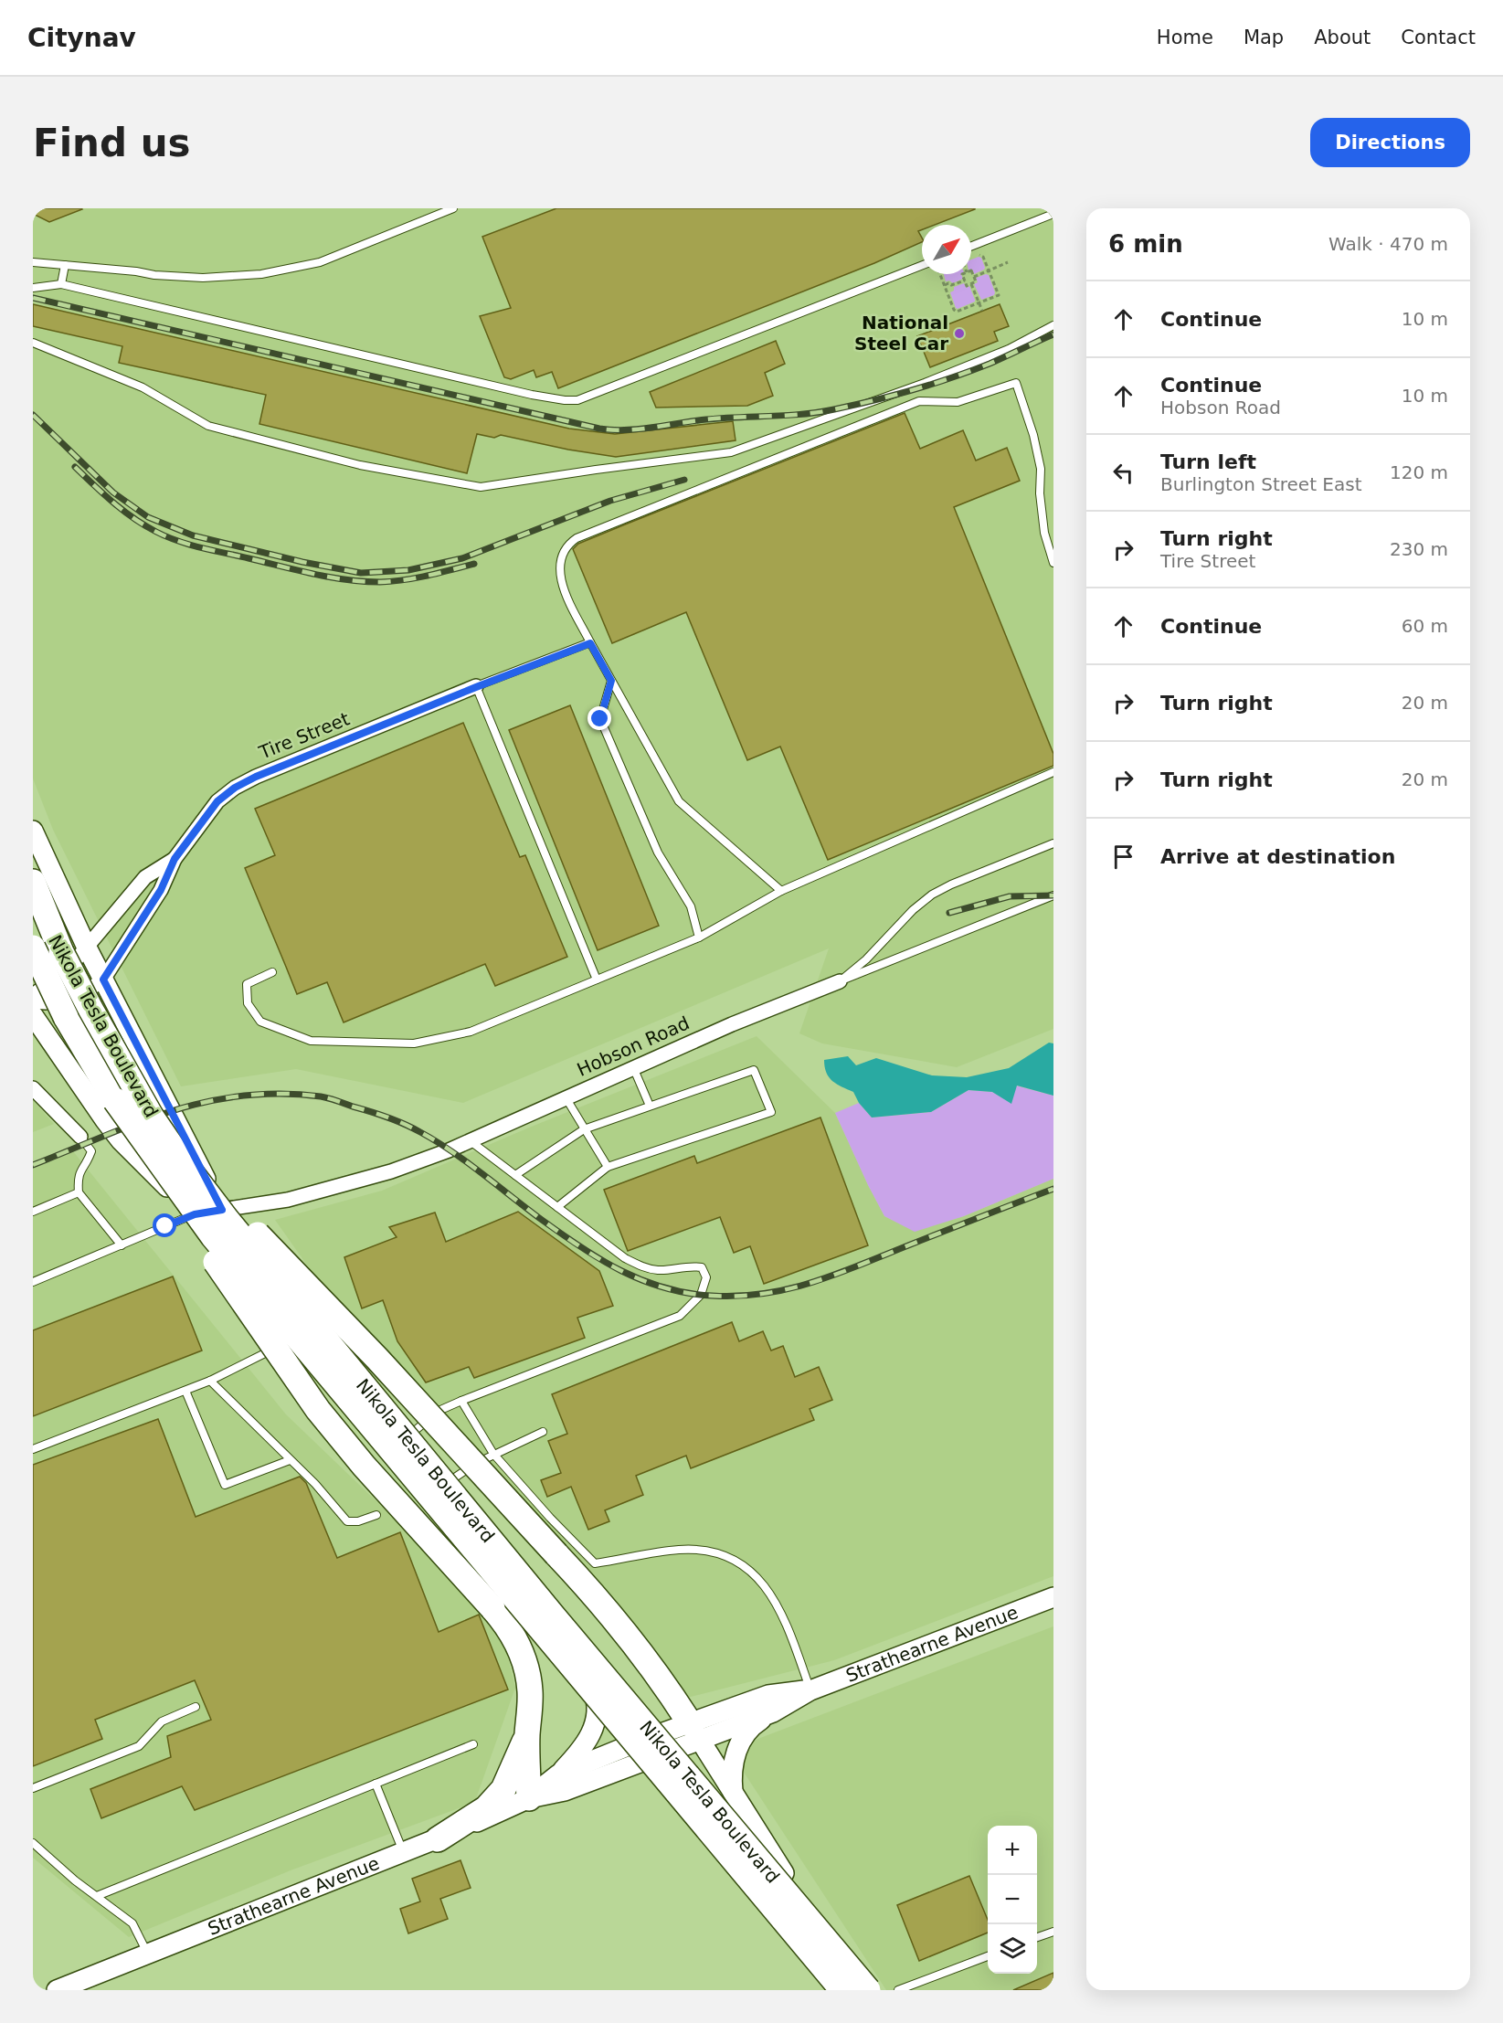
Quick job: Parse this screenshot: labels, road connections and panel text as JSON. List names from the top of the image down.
{
  "streets": {
    "highway": ["Nikola Tesla Boulevard"],
    "main road": ["Strathearne Avenue"],
    "street": ["Tire Street", "Hobson Road"]
  },
  "places": ["National Steel Car"],
  "north": "top right",
  "page": {
    "header": "Citynav",
    "nav": [
      "Home",
      "Map",
      "About",
      "Contact"
    ],
    "buttons": "Directions",
    "title": "Find us",
    "heading": ["6 min", "Walk · 470 m"],
    "list": [
      ["Continue", "10 m"],
      ["Continue", "Hobson Road", "10 m"],
      ["Turn left", "Burlington Street East", "120 m"],
      ["Turn right", "Tire Street", "230 m"],
      ["Continue", "60 m"],
      ["Turn right", "20 m"],
      ["Turn right", "20 m"],
      "Arrive at destination"
    ],
    "map_buttons": ["+", "−"]
  }
}
